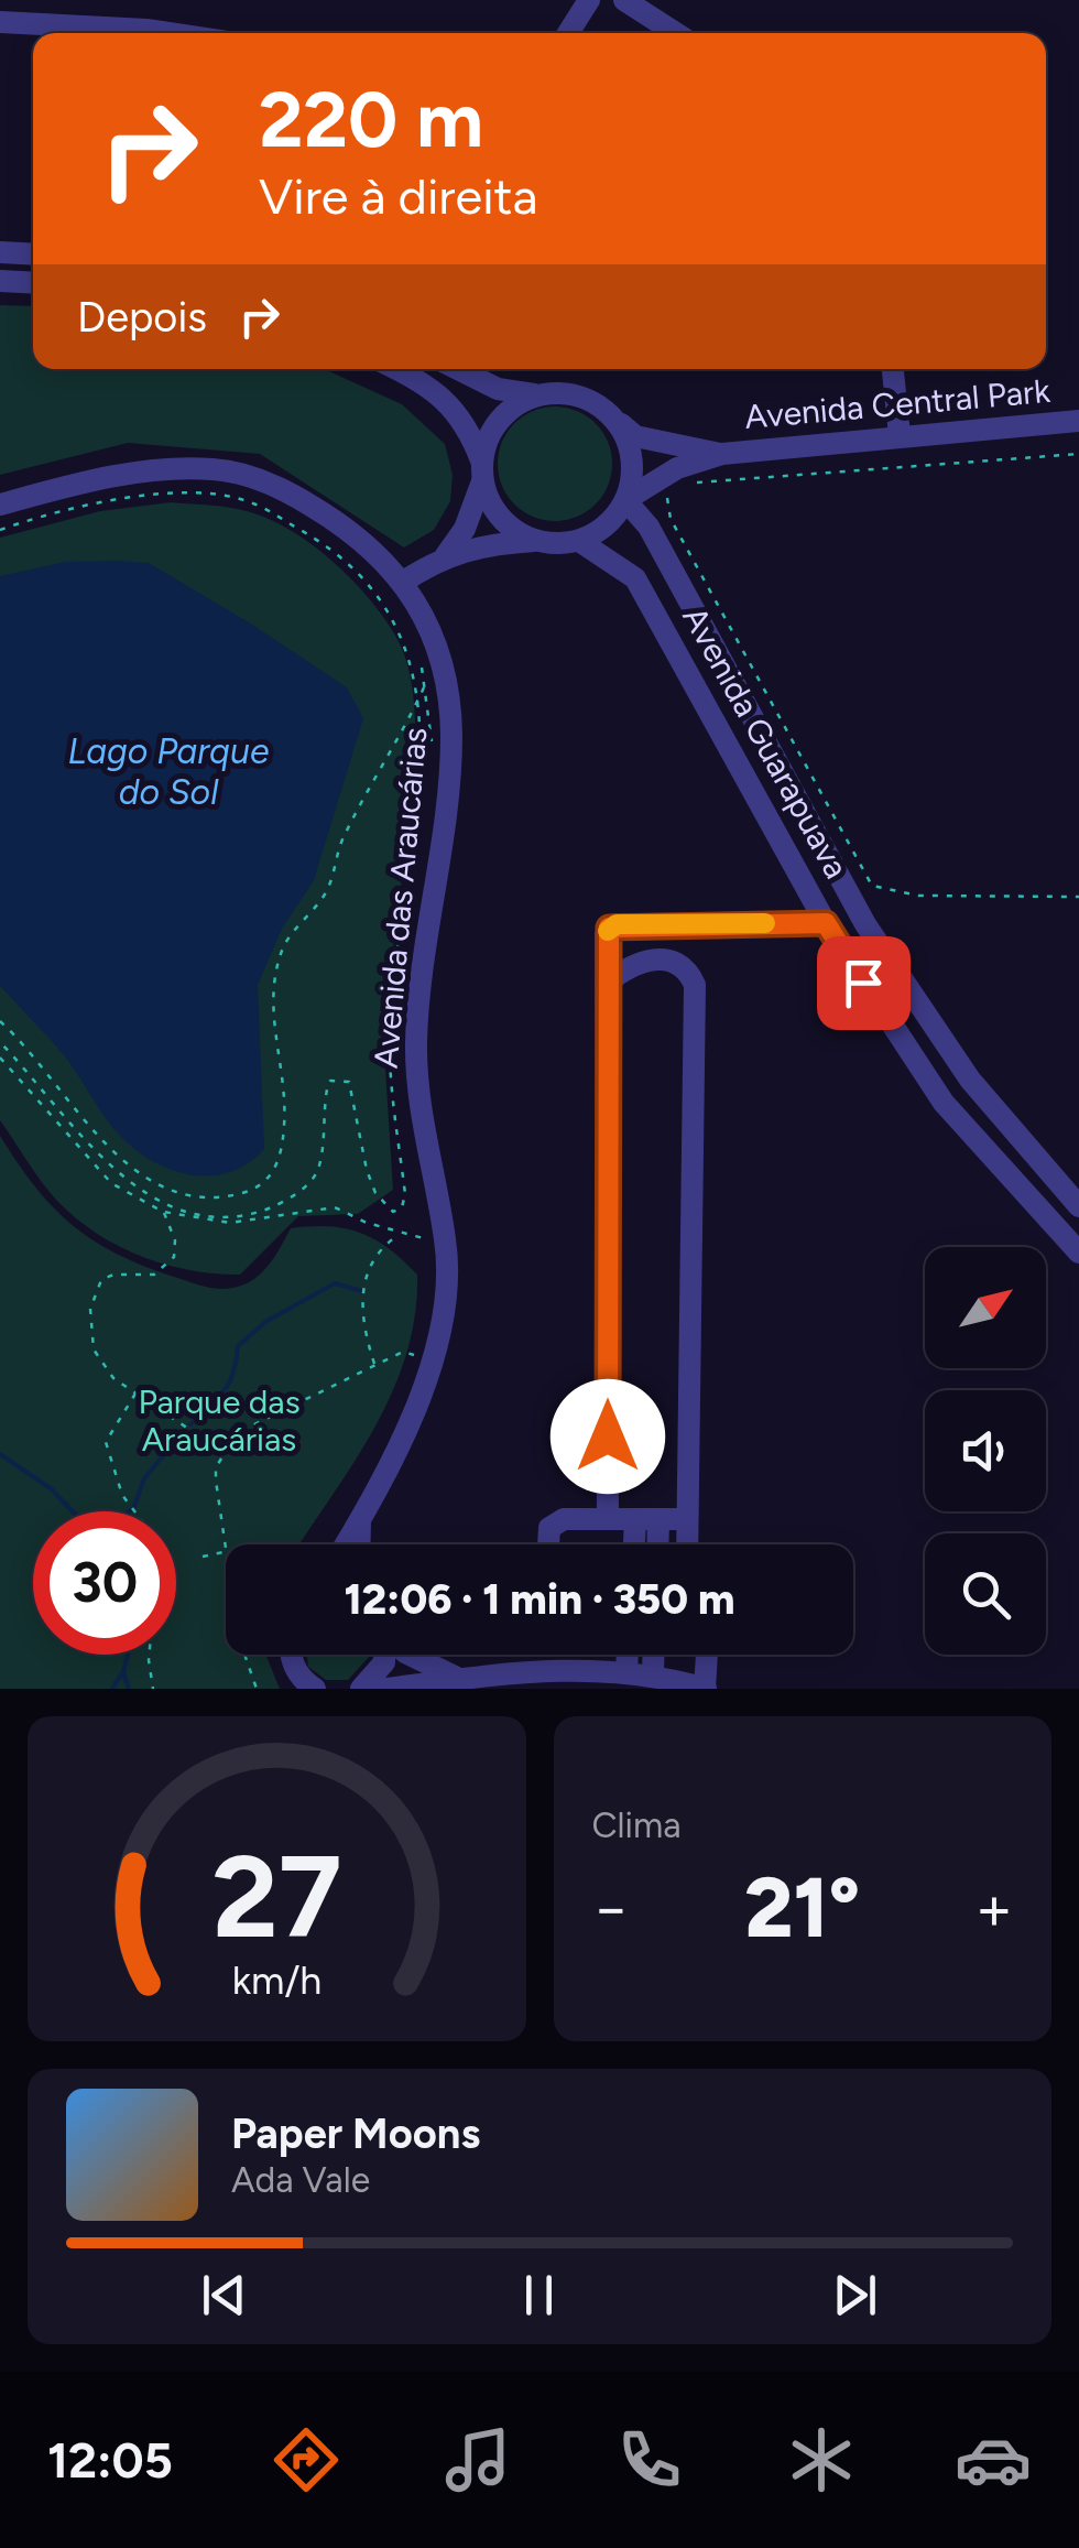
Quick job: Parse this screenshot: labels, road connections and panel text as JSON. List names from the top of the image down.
{
  "streets": {
    "street": ["Avenida Central Park", "Avenida Guarapuava", "Avenida das Araucárias"]
  },
  "water": ["Lago Parque do Sol"],
  "parks": ["Parque das Araucárias"],
  "north": "top right",
  "page": {
    "turn": ["220 m", "Vire à direita"],
    "then": "Depois",
    "limit": "30",
    "trip": "12:06 · 1 min · 350 m",
    "tile": "Clima",
    "heat": ["−", "21°", "+"],
    "song": ["Paper Moons", "Ada Vale"],
    "tabs": "12:05",
    "gauge": ["27", "km/h"]
  }
}
